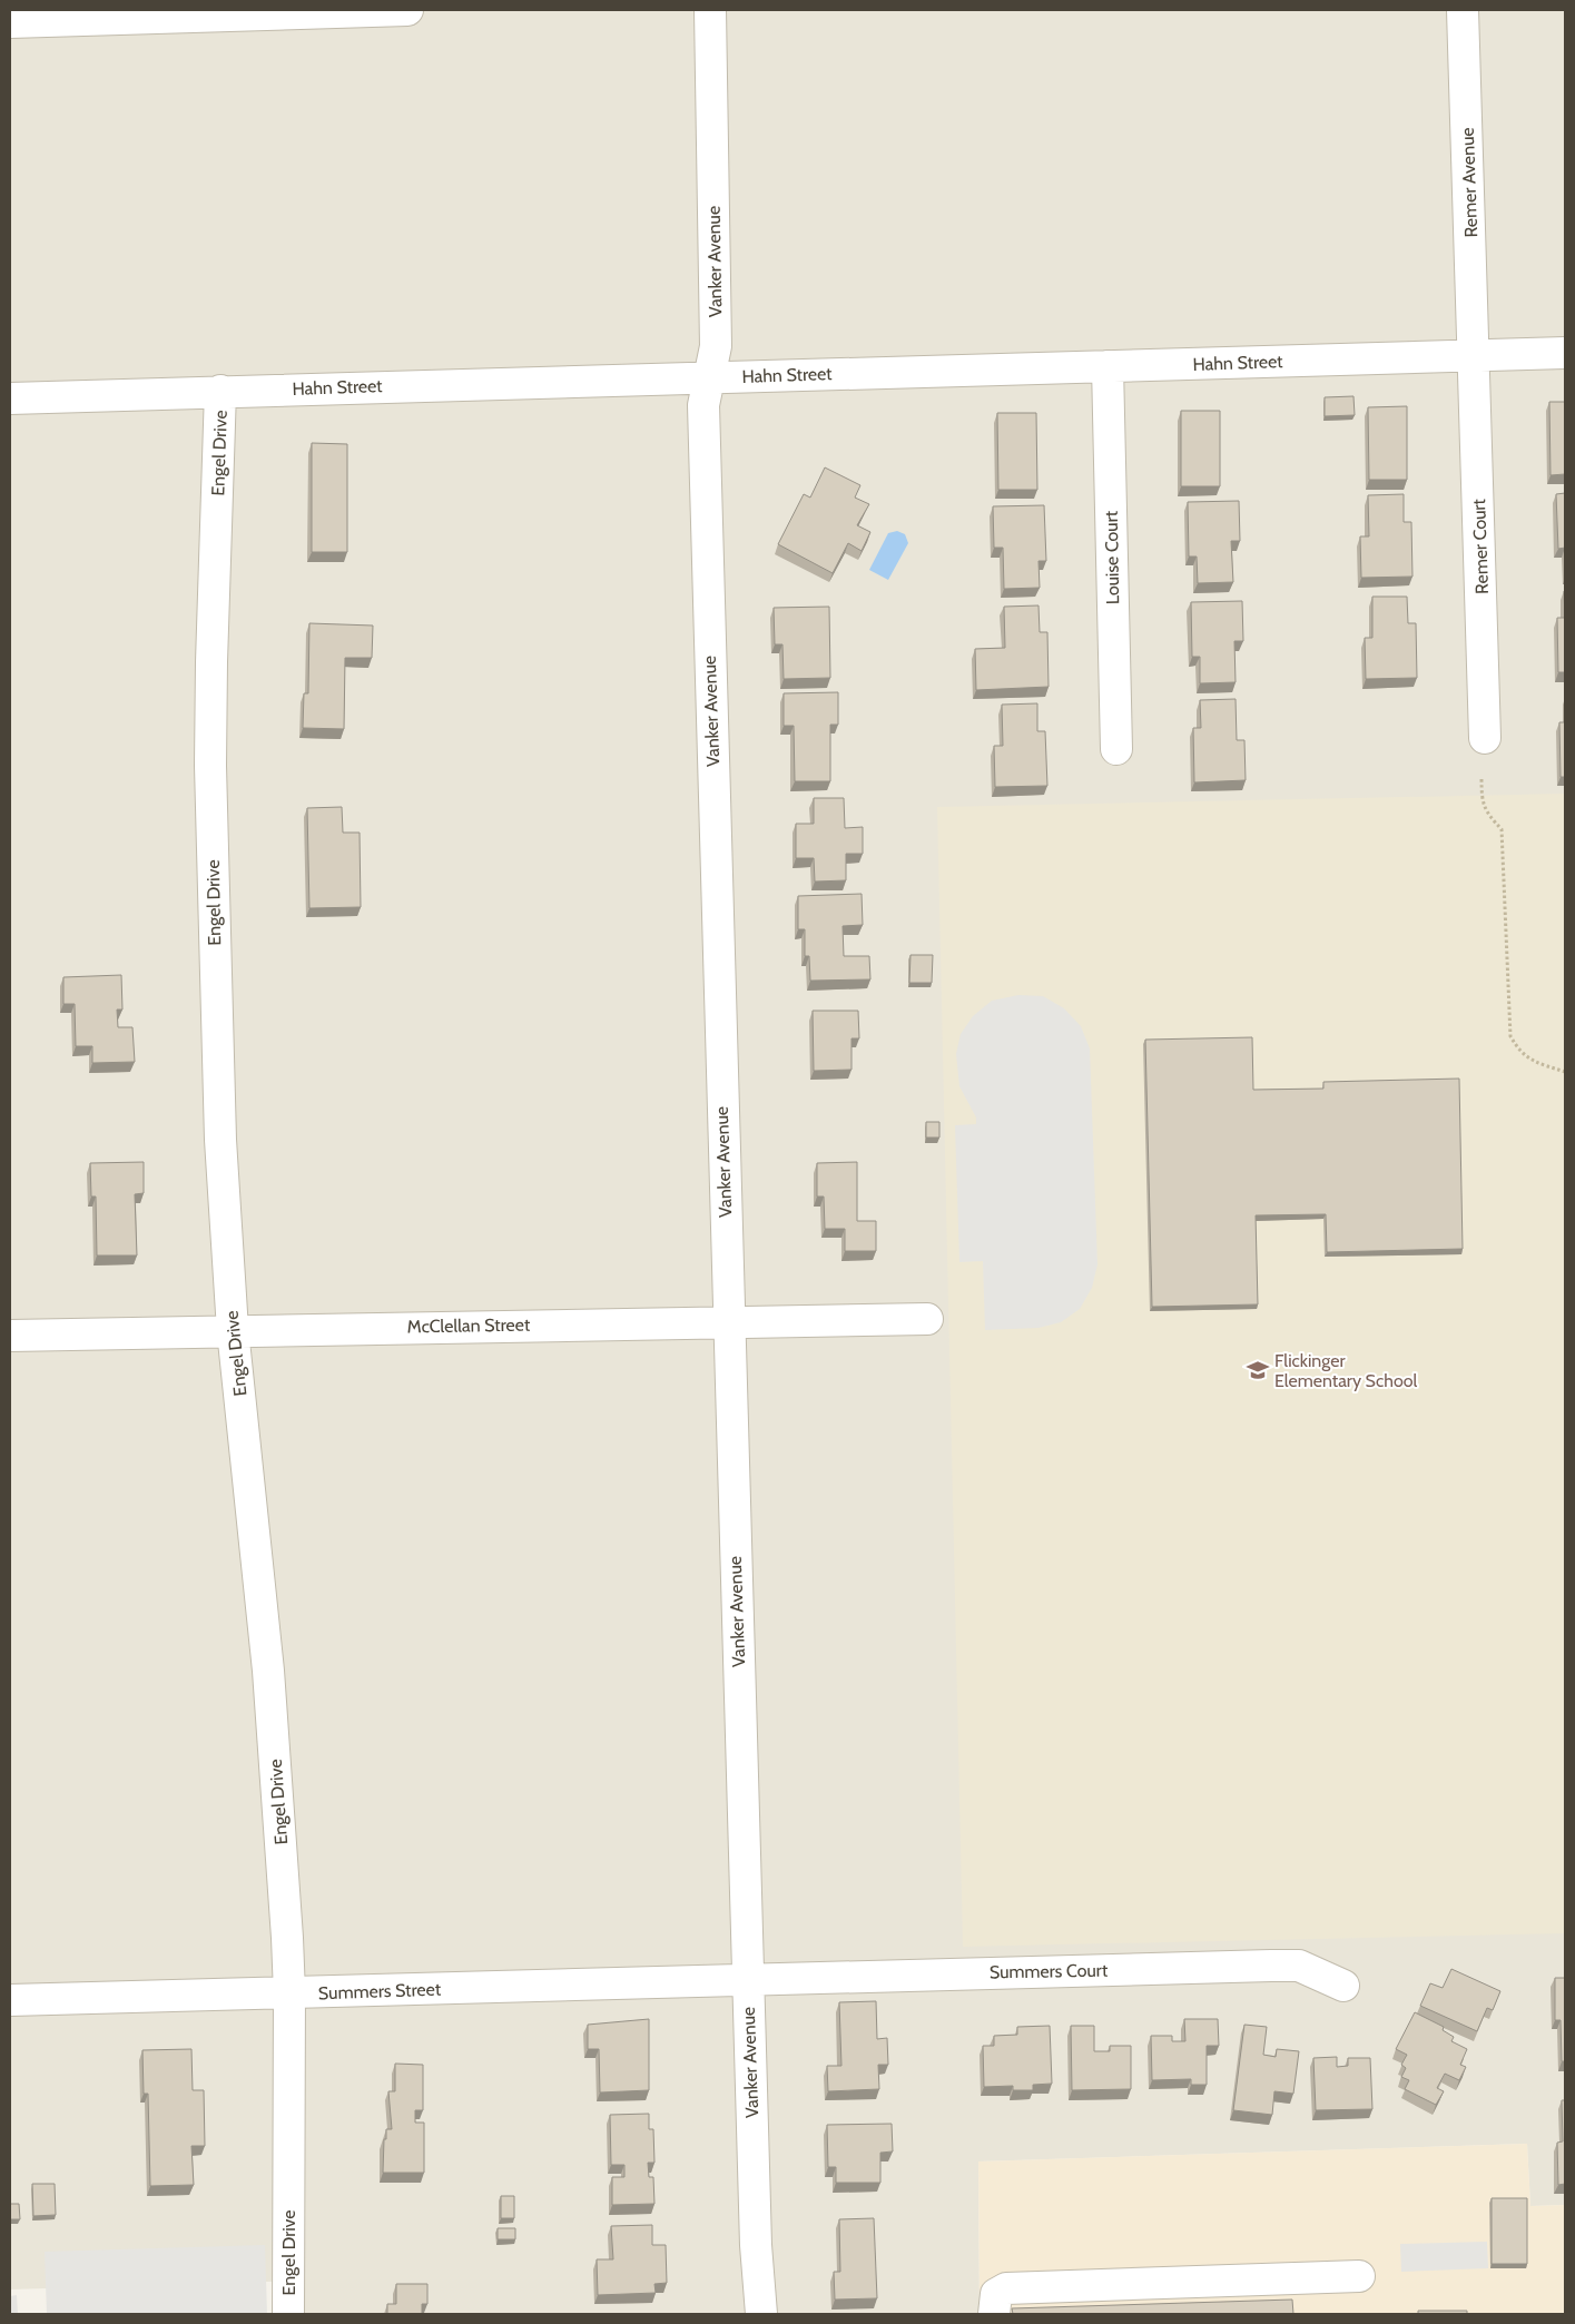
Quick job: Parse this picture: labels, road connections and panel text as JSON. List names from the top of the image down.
{
  "streets": {
    "street": [
      "Remer Avenue",
      "Vanker Avenue",
      "Hahn Street",
      "Engel Drive",
      "Remer Court",
      "Louise Court",
      "McClellan Street",
      "Summers Court",
      "Summers Street"
    ]
  },
  "crossings": [
    ["Remer Avenue", "Hahn Street"],
    ["Remer Avenue", "Remer Court"],
    ["Vanker Avenue", "Hahn Street"],
    ["Vanker Avenue", "McClellan Street"],
    ["Vanker Avenue", "Summers Court"],
    ["Vanker Avenue", "Summers Street"],
    ["Hahn Street", "Engel Drive"],
    ["Hahn Street", "Remer Court"],
    ["Hahn Street", "Louise Court"],
    ["Engel Drive", "McClellan Street"],
    ["Engel Drive", "Summers Street"],
    ["Summers Court", "Summers Street"]
  ],
  "places": {
    "school or university": ["Flickinger Elementary School"]
  }
}
